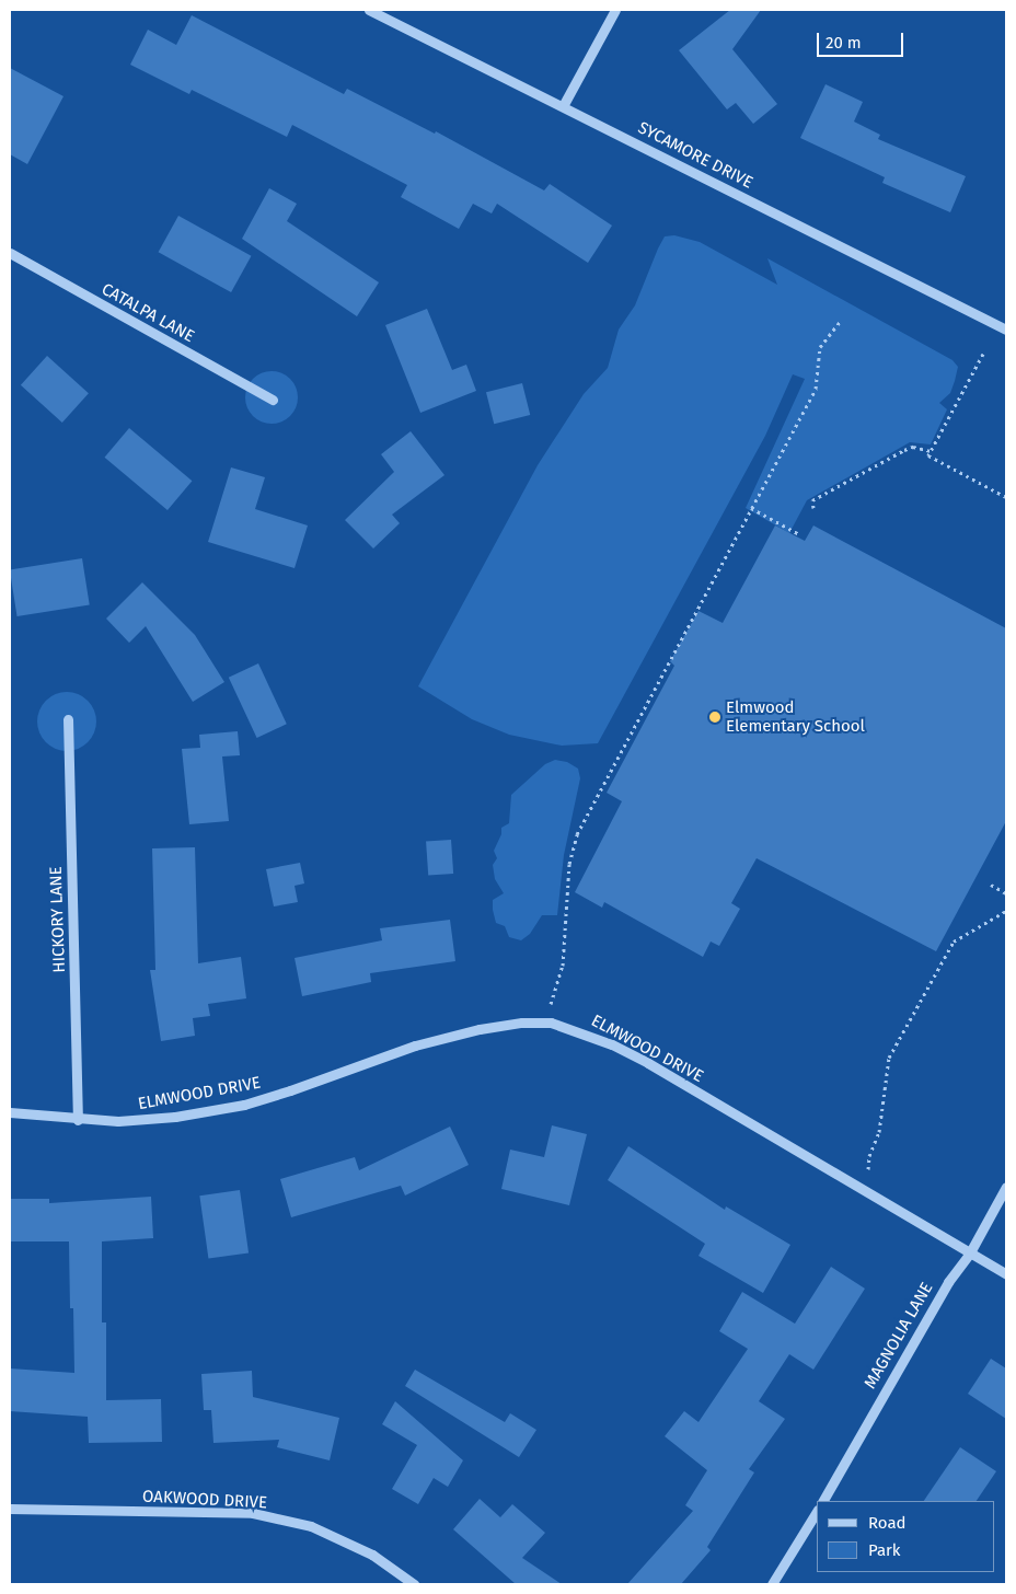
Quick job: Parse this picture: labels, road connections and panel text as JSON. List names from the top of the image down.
{
  "streets": {
    "street": [
      "SYCAMORE DRIVE",
      "CATALPA LANE",
      "HICKORY LANE",
      "ELMWOOD DRIVE",
      "MAGNOLIA LANE",
      "OAKWOOD DRIVE"
    ]
  },
  "crossings": [
    ["HICKORY LANE", "ELMWOOD DRIVE"],
    ["ELMWOOD DRIVE", "MAGNOLIA LANE"]
  ],
  "places": ["Elmwood Elementary School"],
  "legend": ["Road", "Park"],
  "scale_bar": "20 m"
}
